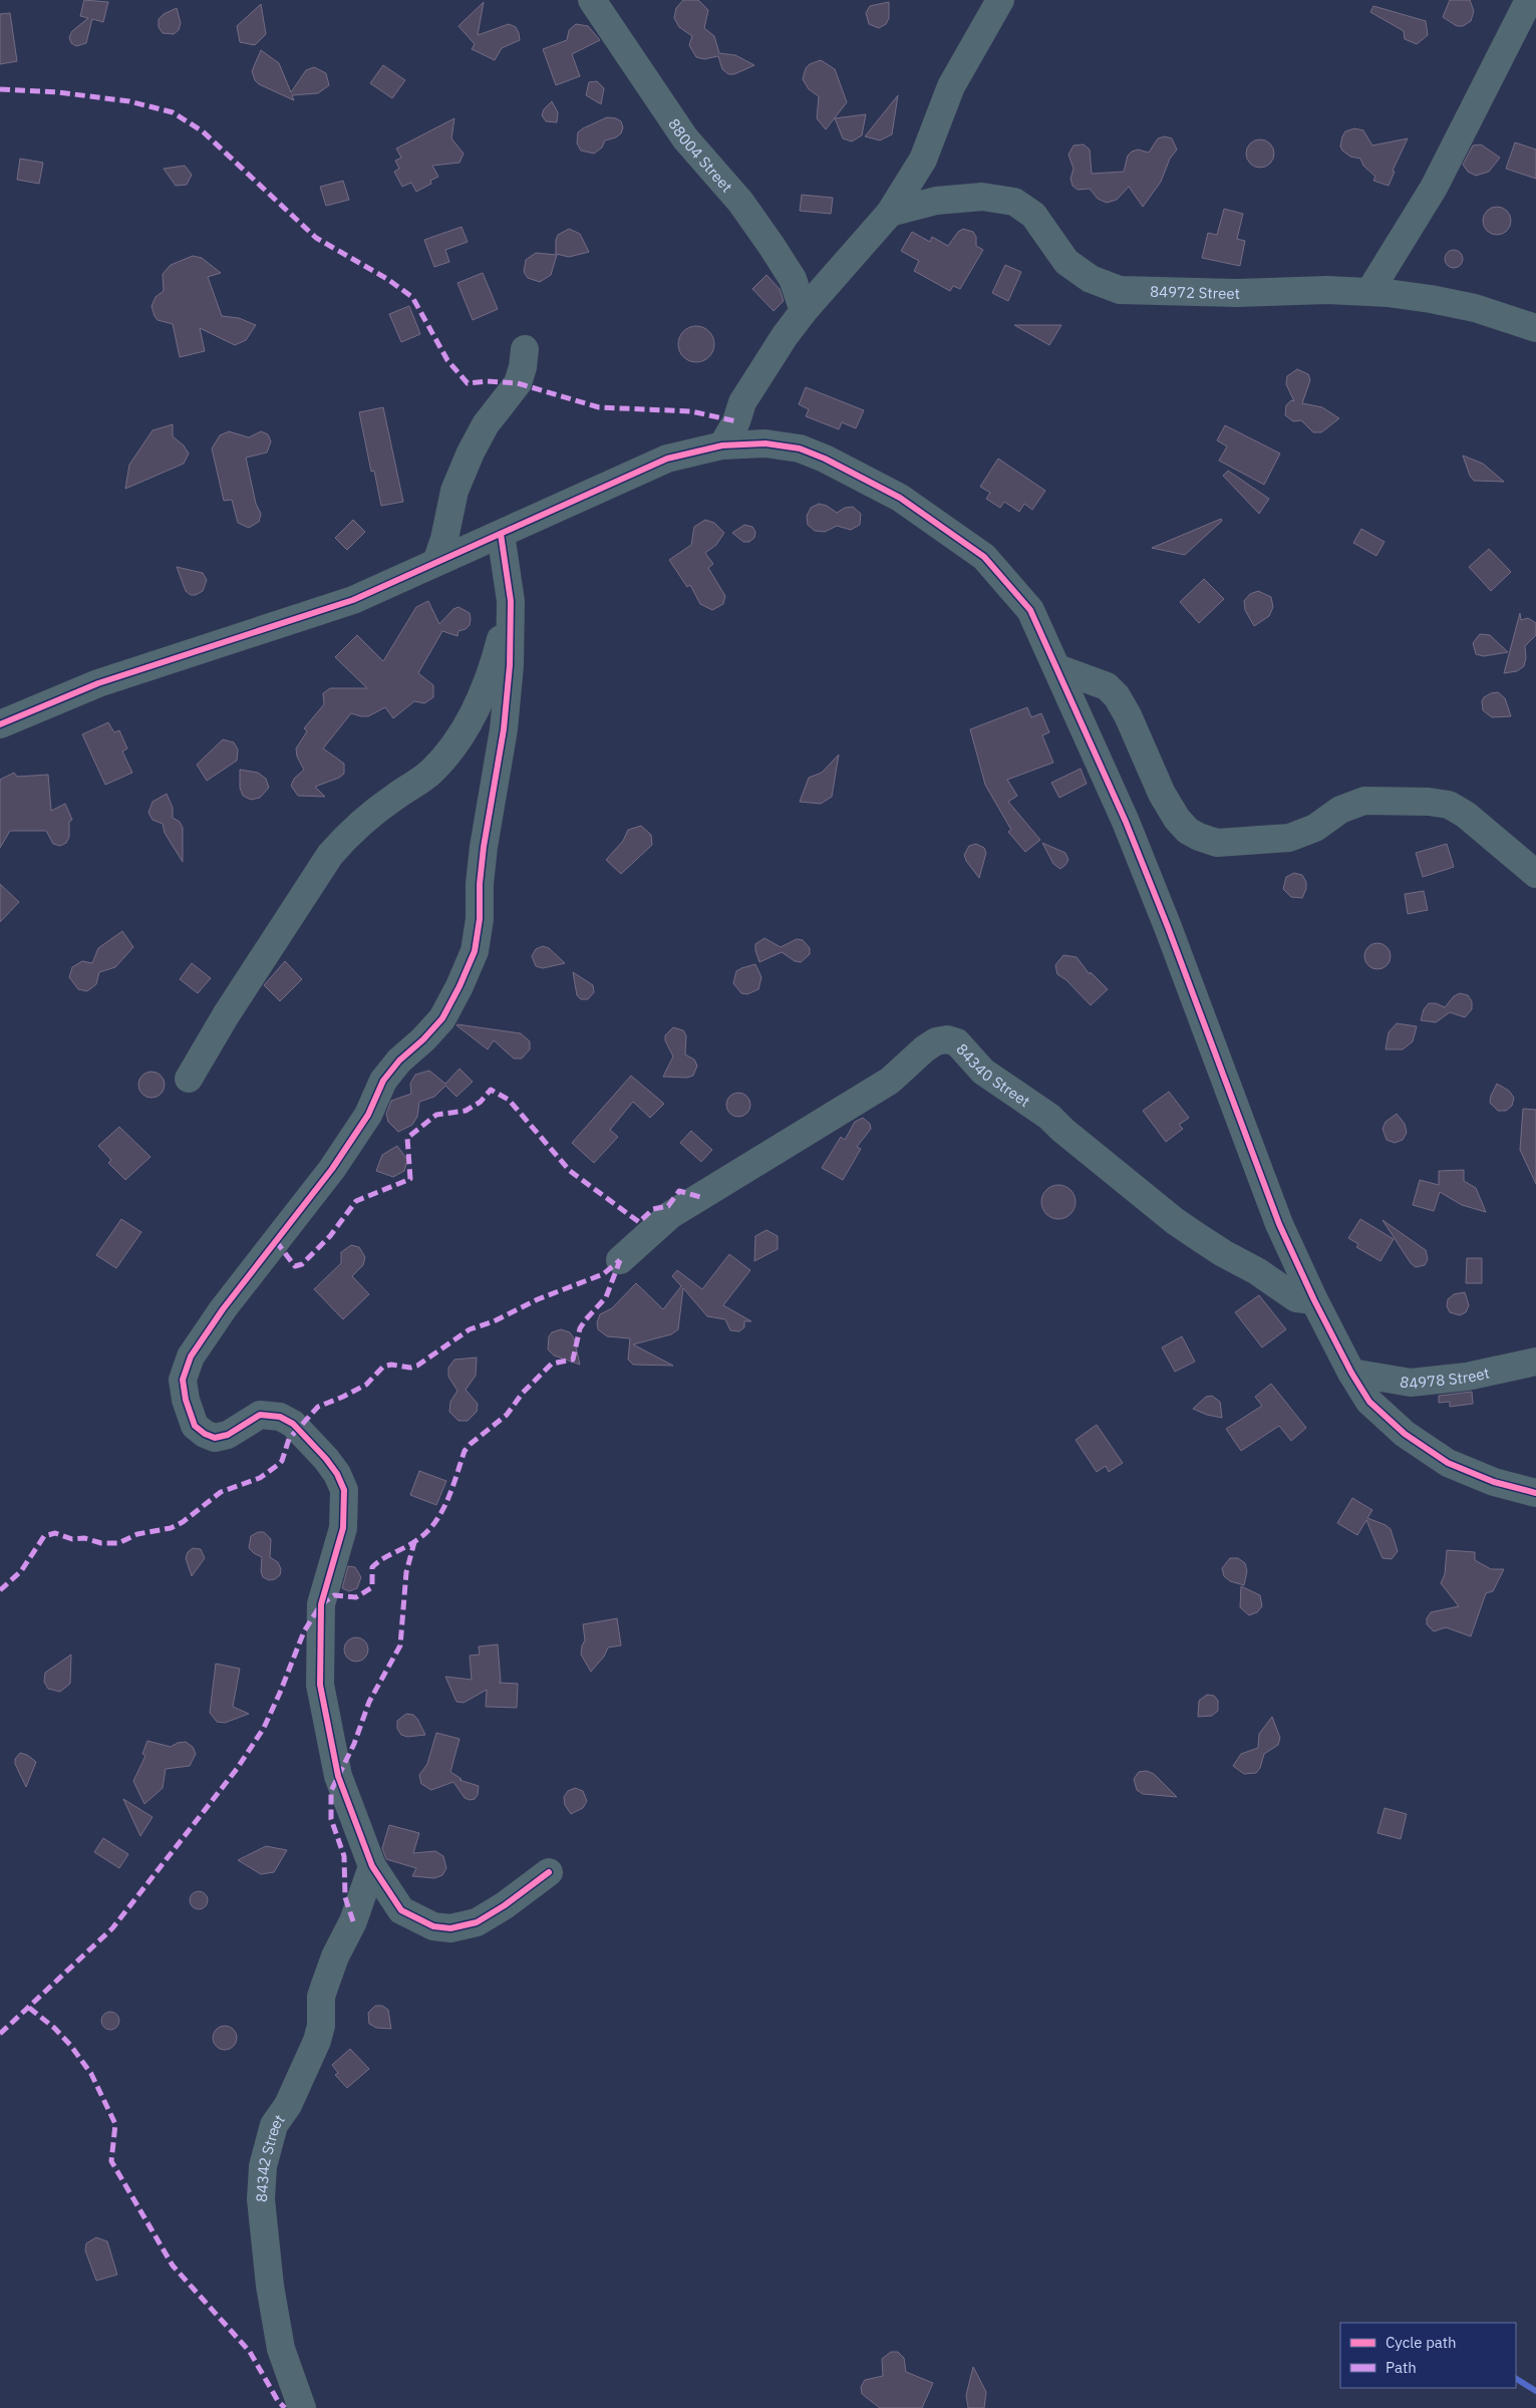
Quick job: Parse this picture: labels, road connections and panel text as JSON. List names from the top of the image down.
{
  "streets": {
    "street": [
      "88004 Street",
      "84972 Street",
      "84340 Street",
      "84978 Street",
      "84342 Street"
    ]
  },
  "legend": ["Cycle path", "Path"]
}
